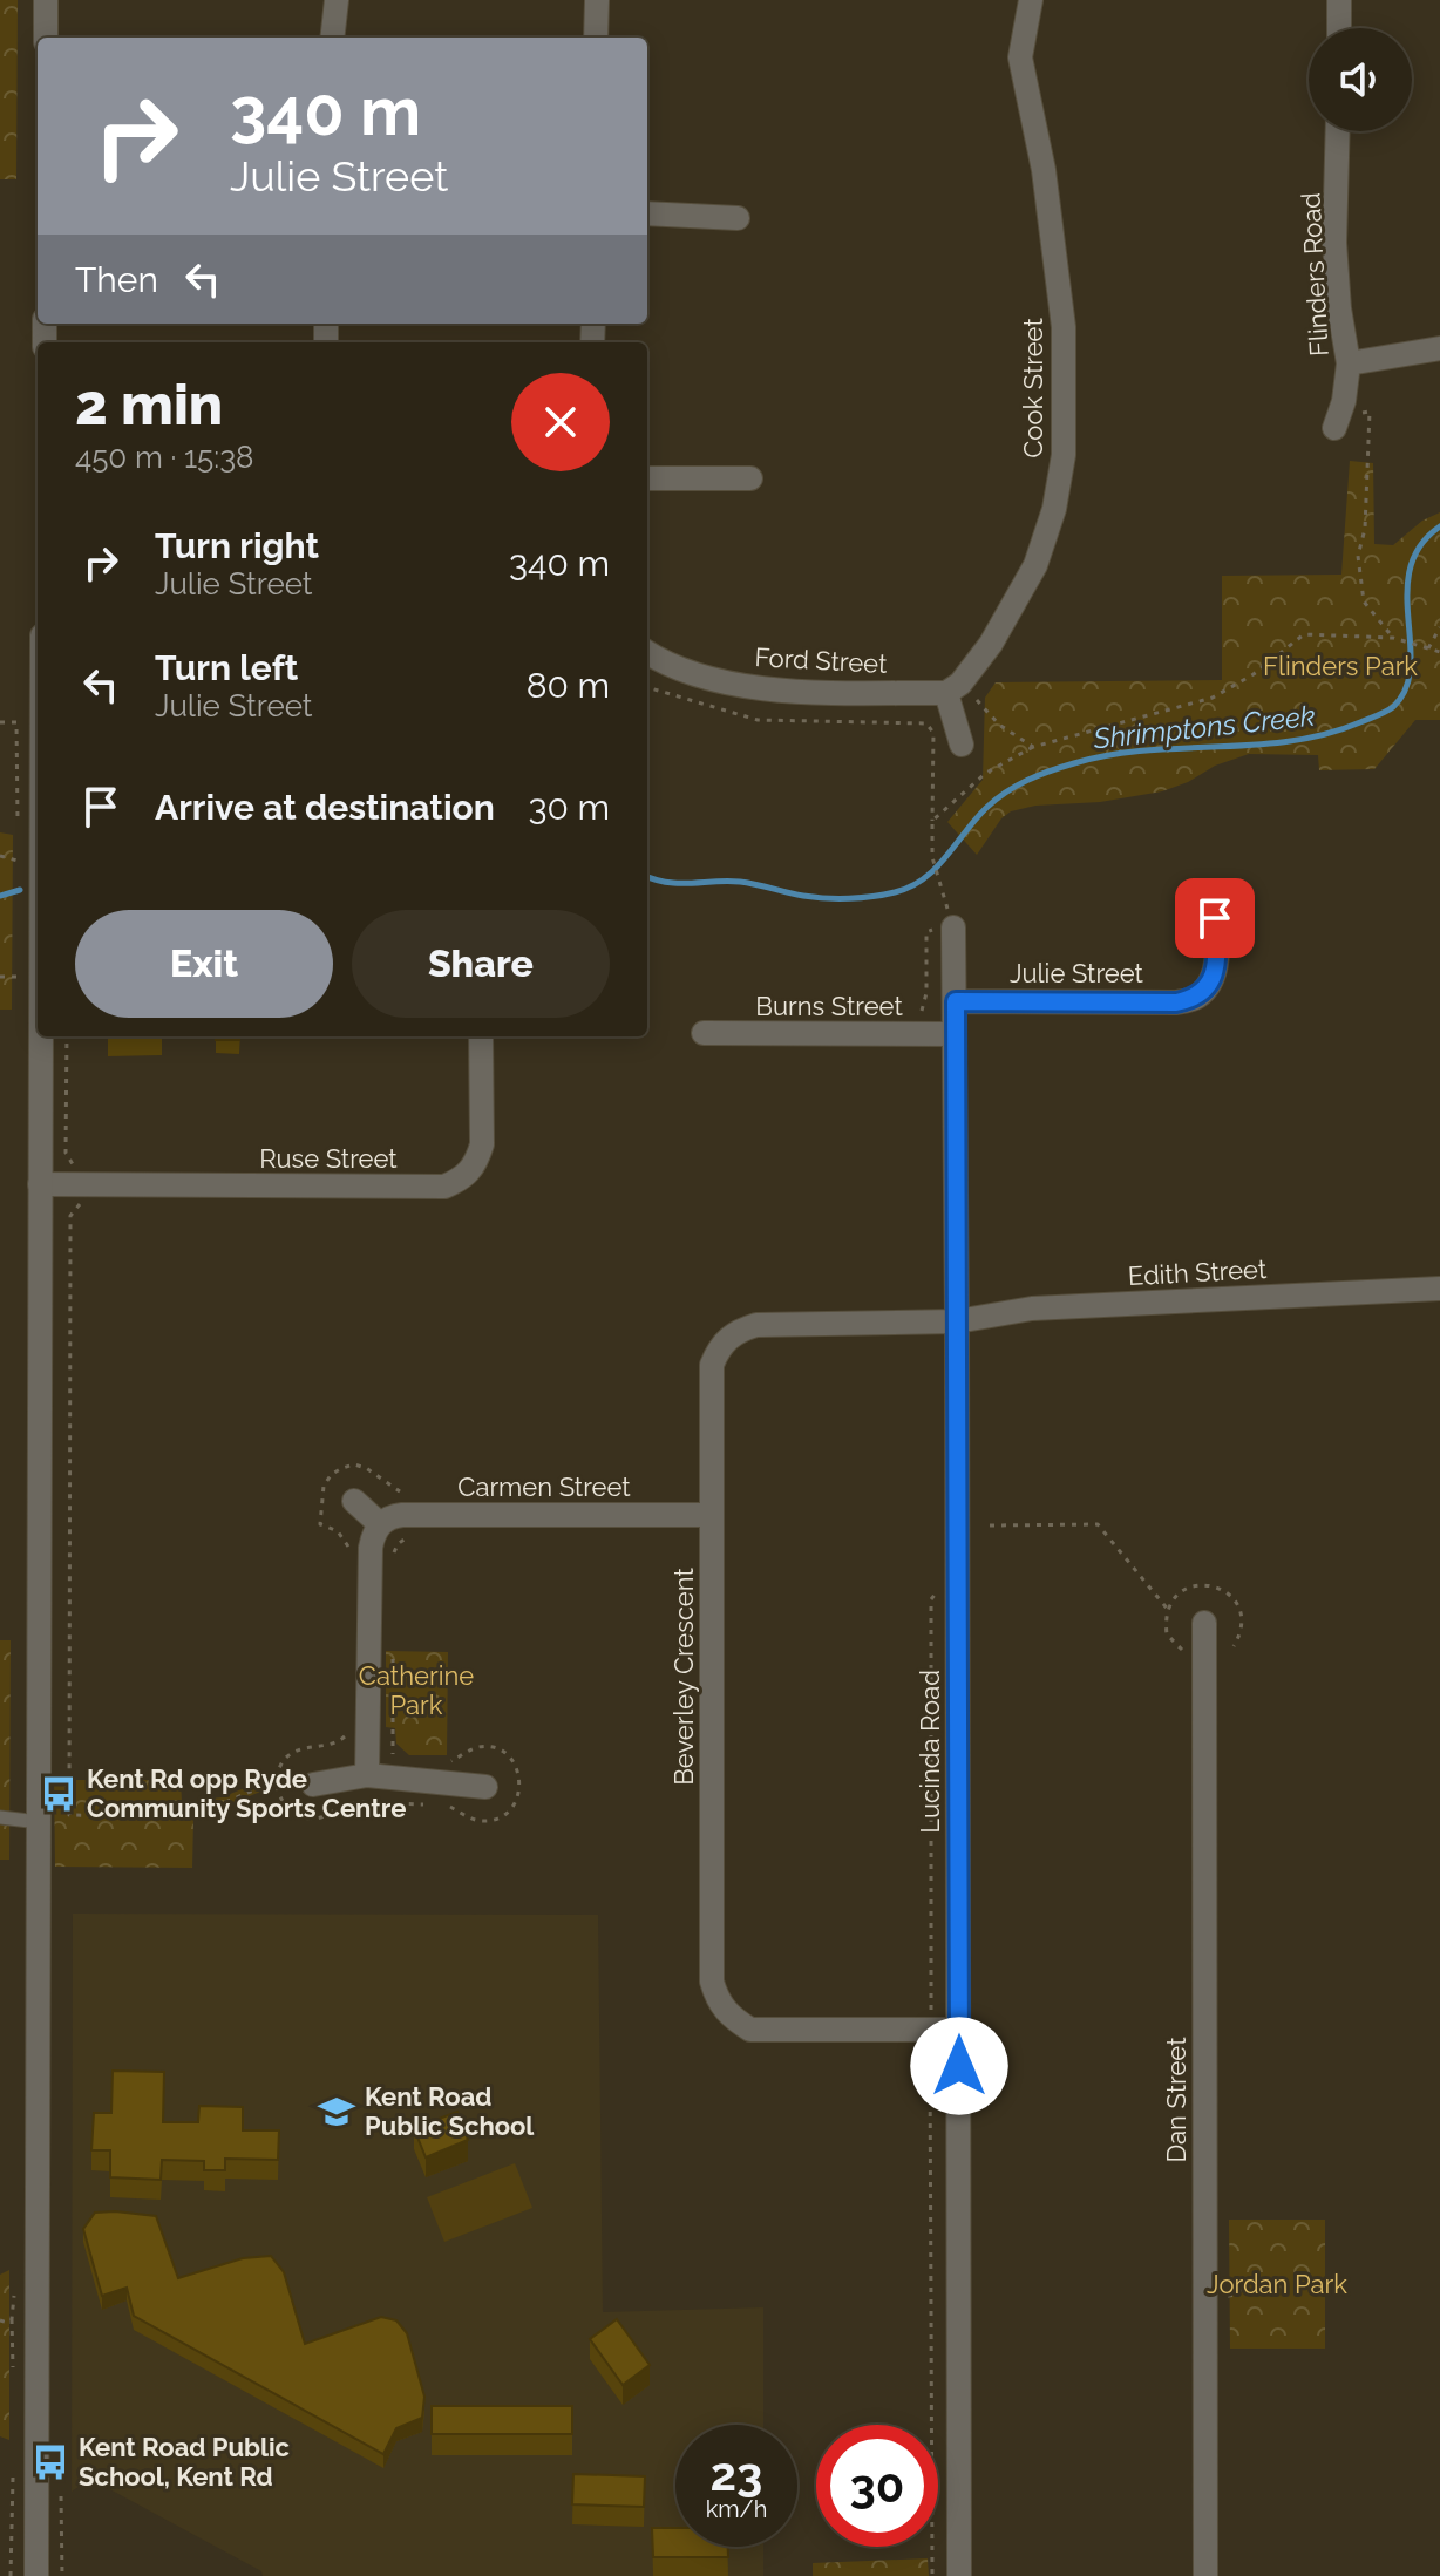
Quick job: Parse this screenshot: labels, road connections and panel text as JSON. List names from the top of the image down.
{
  "streets": {
    "street": [
      "Flinders Road",
      "Cook Street",
      "Ford Street",
      "Julie Street",
      "Burns Street",
      "Ruse Street",
      "Edith Street",
      "Carmen Street",
      "Beverley Crescent",
      "Lucinda Road",
      "Dan Street"
    ]
  },
  "crossings": [
    ["Cook Street", "Ford Street"],
    ["Julie Street", "Lucinda Road"],
    ["Burns Street", "Lucinda Road"],
    ["Edith Street", "Beverley Crescent"],
    ["Edith Street", "Lucinda Road"],
    ["Carmen Street", "Beverley Crescent"],
    ["Beverley Crescent", "Lucinda Road"]
  ],
  "water": ["Shrimptons Creek"],
  "parks": ["Flinders Park", "Catherine Park", "Jordan Park"],
  "places": {
    "bus stop": ["Kent Rd opp Ryde Community Sports Centre", "Kent Road Public School, Kent Rd"],
    "school or university": ["Kent Road Public School"]
  },
  "page": {
    "turn": ["340 m", "Julie Street"],
    "then": "Then",
    "heading": ["2 min", "450 m · 15:38"],
    "list": [
      {
        "name": "Turn right",
        "note": "Julie Street",
        "value": "340 m"
      },
      {
        "name": "Turn left",
        "note": "Julie Street",
        "value": "80 m"
      },
      {
        "name": "Arrive at destination",
        "value": "30 m"
      }
    ],
    "buttons": ["Exit", "Share"],
    "speed": "23 km/h",
    "limit": "30"
  }
}
